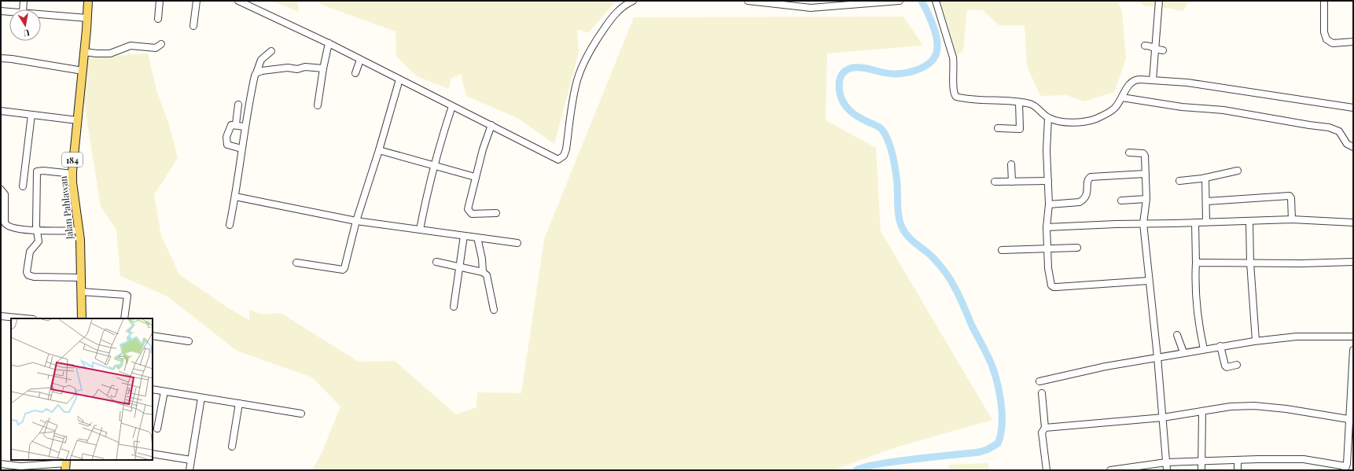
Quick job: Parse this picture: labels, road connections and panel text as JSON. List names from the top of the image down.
{
  "streets": {
    "main road": ["184", "Jalan Pahlawan"]
  },
  "north": "bottom"
}
